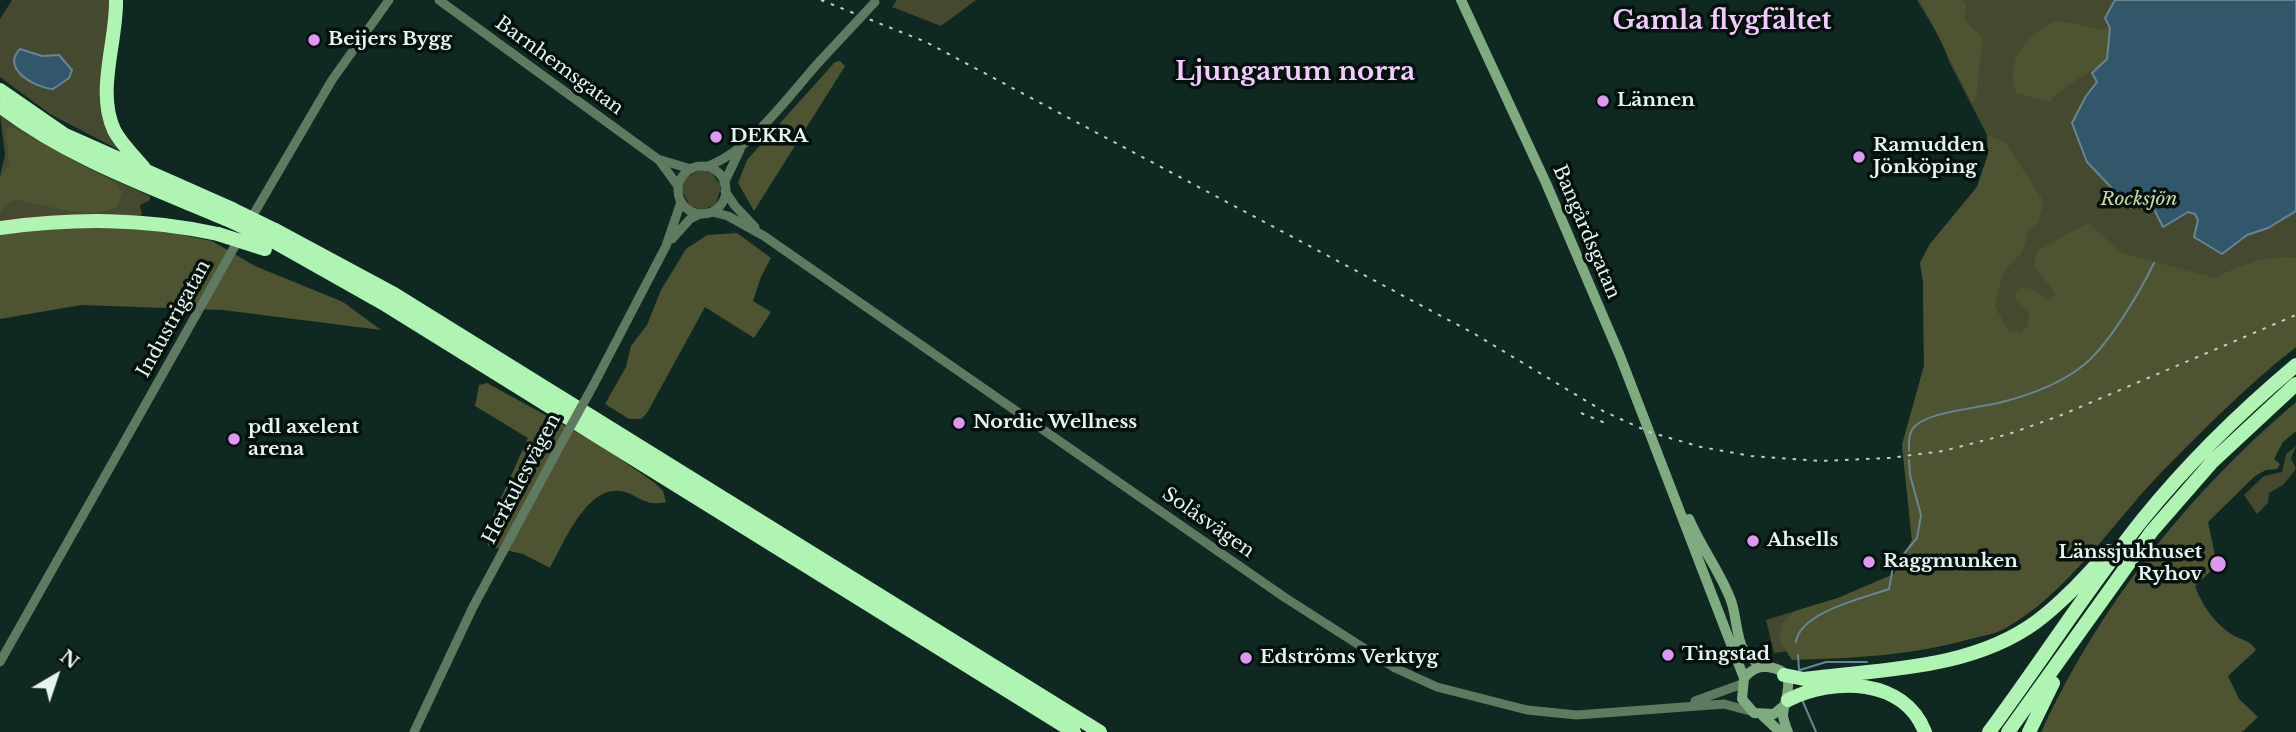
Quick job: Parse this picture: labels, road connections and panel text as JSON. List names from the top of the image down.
{
  "streets": {
    "main road": ["Bangårdsgatan"],
    "street": [
      "Barnhemsgatan",
      "Industrigatan",
      "Herkulesvägen",
      "Solåsvägen"
    ]
  },
  "crossings": [
    ["Barnhemsgatan", "Herkulesvägen"],
    ["Barnhemsgatan", "Solåsvägen"],
    ["Bangårdsgatan", "Solåsvägen"],
    ["Herkulesvägen", "Solåsvägen"]
  ],
  "districts": ["Gamla flygfältet", "Ljungarum norra"],
  "parks": ["Rocksjön"],
  "places": [
    "Beijers Bygg",
    "Lännen",
    "DEKRA",
    "Ramudden Jönköping",
    "Nordic Wellness",
    "pdl axelent arena",
    "Ahsells",
    "Raggmunken",
    "Länssjukhuset Ryhov",
    "Tingstad",
    "Edströms Verktyg"
  ],
  "north": "top right"
}
